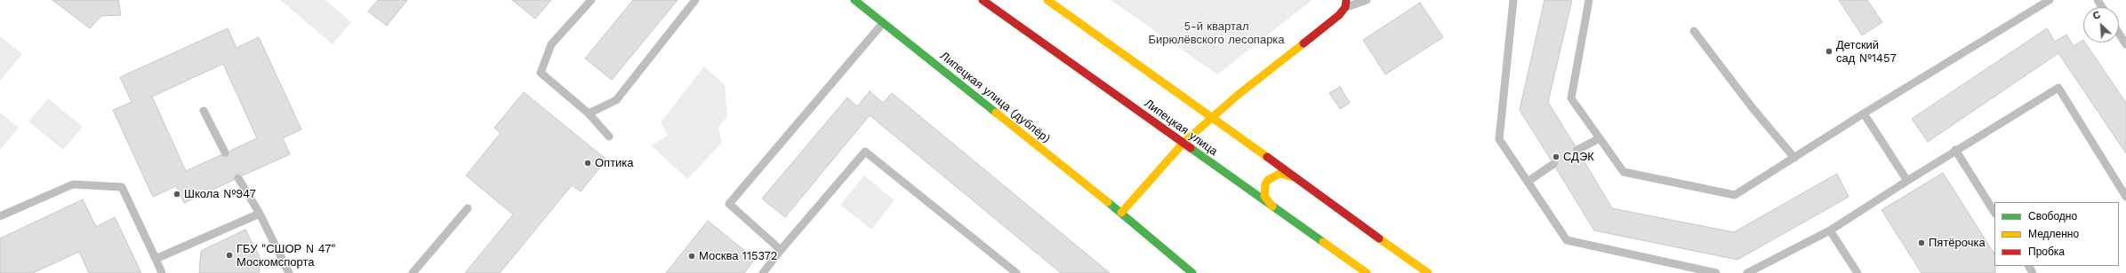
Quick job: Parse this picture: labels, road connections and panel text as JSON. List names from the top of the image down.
{
  "streets": {
    "main road": ["Липецкая улица (дублёр)", "Липецкая улица"]
  },
  "parks": ["5-й квартал Бирюлёвского лесопарка"],
  "places": [
    "Детский сад №1457",
    "СДЭК",
    "Оптика",
    "Школа №947",
    "Пятёрочка",
    "ГБУ \"СШОР N 47\" Москомспорта",
    "Москва 115372"
  ],
  "legend": ["Свободно", "Медленно", "Пробка"],
  "north": "top left"
}
